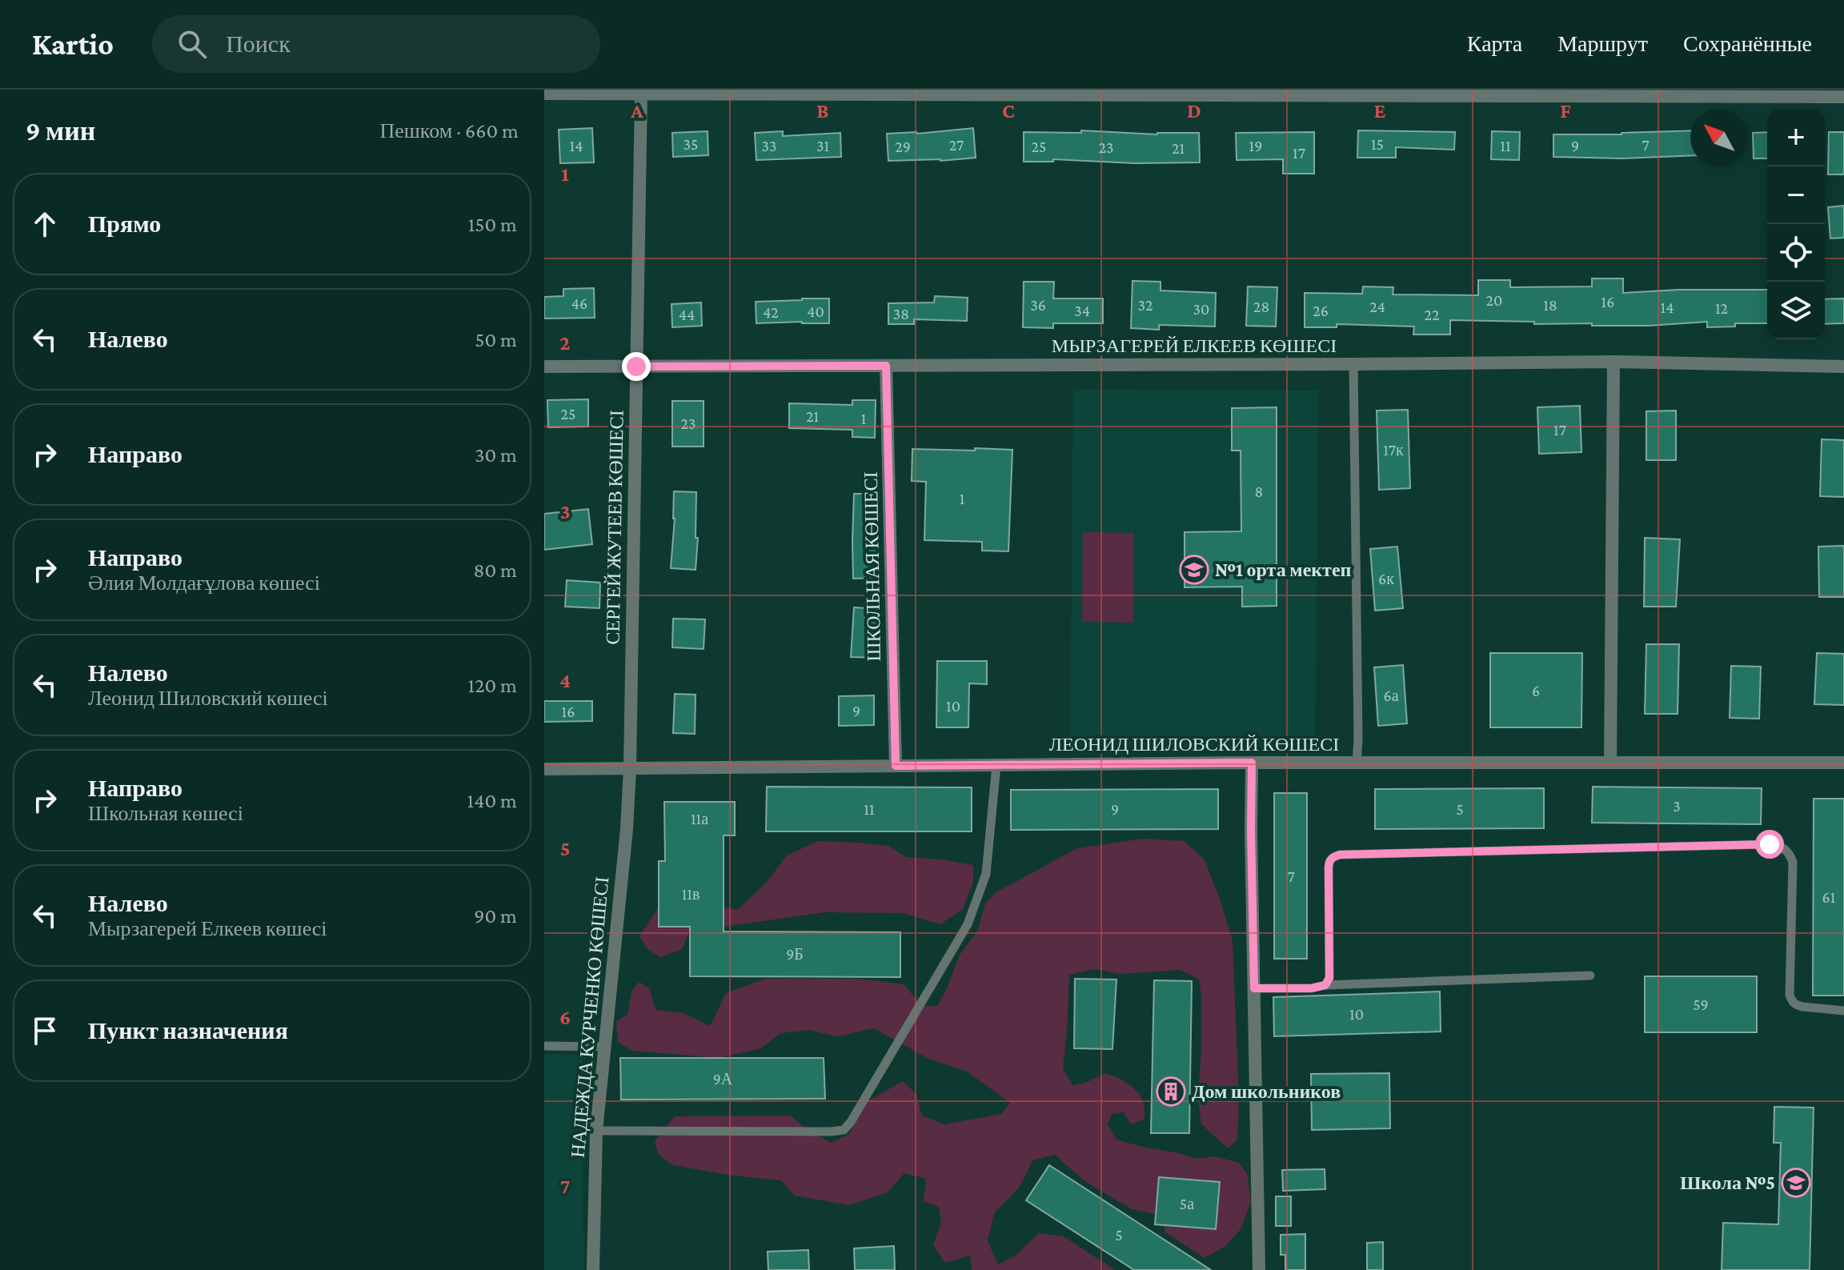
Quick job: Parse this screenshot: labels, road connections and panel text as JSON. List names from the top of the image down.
{
  "streets": {
    "street": [
      "МЫРЗАГЕРЕЙ ЕЛКЕЕВ КӨШЕСІ",
      "СЕРГЕЙ ЖУТЕЕВ КӨШЕСІ",
      "ШКОЛЬНАЯ КӨШЕСІ",
      "ЛЕОНИД ШИЛОВСКИЙ КӨШЕСІ",
      "НАДЕЖДА КУРЧЕНКО КӨШЕСІ"
    ]
  },
  "crossings": [
    ["МЫРЗАГЕРЕЙ ЕЛКЕЕВ КӨШЕСІ", "СЕРГЕЙ ЖУТЕЕВ КӨШЕСІ"],
    ["МЫРЗАГЕРЕЙ ЕЛКЕЕВ КӨШЕСІ", "ШКОЛЬНАЯ КӨШЕСІ"],
    ["СЕРГЕЙ ЖУТЕЕВ КӨШЕСІ", "ЛЕОНИД ШИЛОВСКИЙ КӨШЕСІ"],
    ["СЕРГЕЙ ЖУТЕЕВ КӨШЕСІ", "НАДЕЖДА КУРЧЕНКО КӨШЕСІ"],
    ["ШКОЛЬНАЯ КӨШЕСІ", "ЛЕОНИД ШИЛОВСКИЙ КӨШЕСІ"],
    ["ЛЕОНИД ШИЛОВСКИЙ КӨШЕСІ", "НАДЕЖДА КУРЧЕНКО КӨШЕСІ"]
  ],
  "places": {
    "school or university": ["№1 орта мектеп", "Школа №5"],
    "building": ["Дом школьников"]
  },
  "house_numbers": [
    "35",
    "15",
    "27",
    "7",
    "14",
    "33",
    "31",
    "19",
    "11",
    "9",
    "29",
    "25",
    "23",
    "21",
    "17",
    "20",
    "16",
    "46",
    "36",
    "32",
    "18",
    "28",
    "24",
    "14",
    "12",
    "30",
    "34",
    "26",
    "40",
    "42",
    "38",
    "44",
    "22",
    "25",
    "21",
    "1",
    "23",
    "17",
    "17к",
    "8",
    "1",
    "6к",
    "6",
    "6а",
    "10",
    "9",
    "16",
    "3",
    "11",
    "9",
    "5",
    "11а",
    "7",
    "11в",
    "61",
    "9Б",
    "59",
    "10",
    "9А",
    "5а",
    "5"
  ],
  "north": "top left",
  "page": {
    "header": "Kartio",
    "search": "Поиск",
    "nav": ["Карта", "Маршрут", "Сохранённые"],
    "heading": ["9 мин", "Пешком · 660 m"],
    "map_buttons": ["+", "−"],
    "list": [
      ["Прямо", "150 m"],
      ["Налево", "50 m"],
      ["Направо", "30 m"],
      ["Направо", "Әлия Молдағұлова көшесі", "80 m"],
      ["Налево", "Леонид Шиловский көшесі", "120 m"],
      ["Направо", "Школьная көшесі", "140 m"],
      ["Налево", "Мырзагерей Елкеев көшесі", "90 m"],
      "Пункт назначения"
    ]
  },
  "grid": {
    "columns": [
      "A",
      "B",
      "C",
      "D",
      "E",
      "F"
    ],
    "rows": [
      "1",
      "2",
      "3",
      "4",
      "5",
      "6",
      "7"
    ]
  }
}
